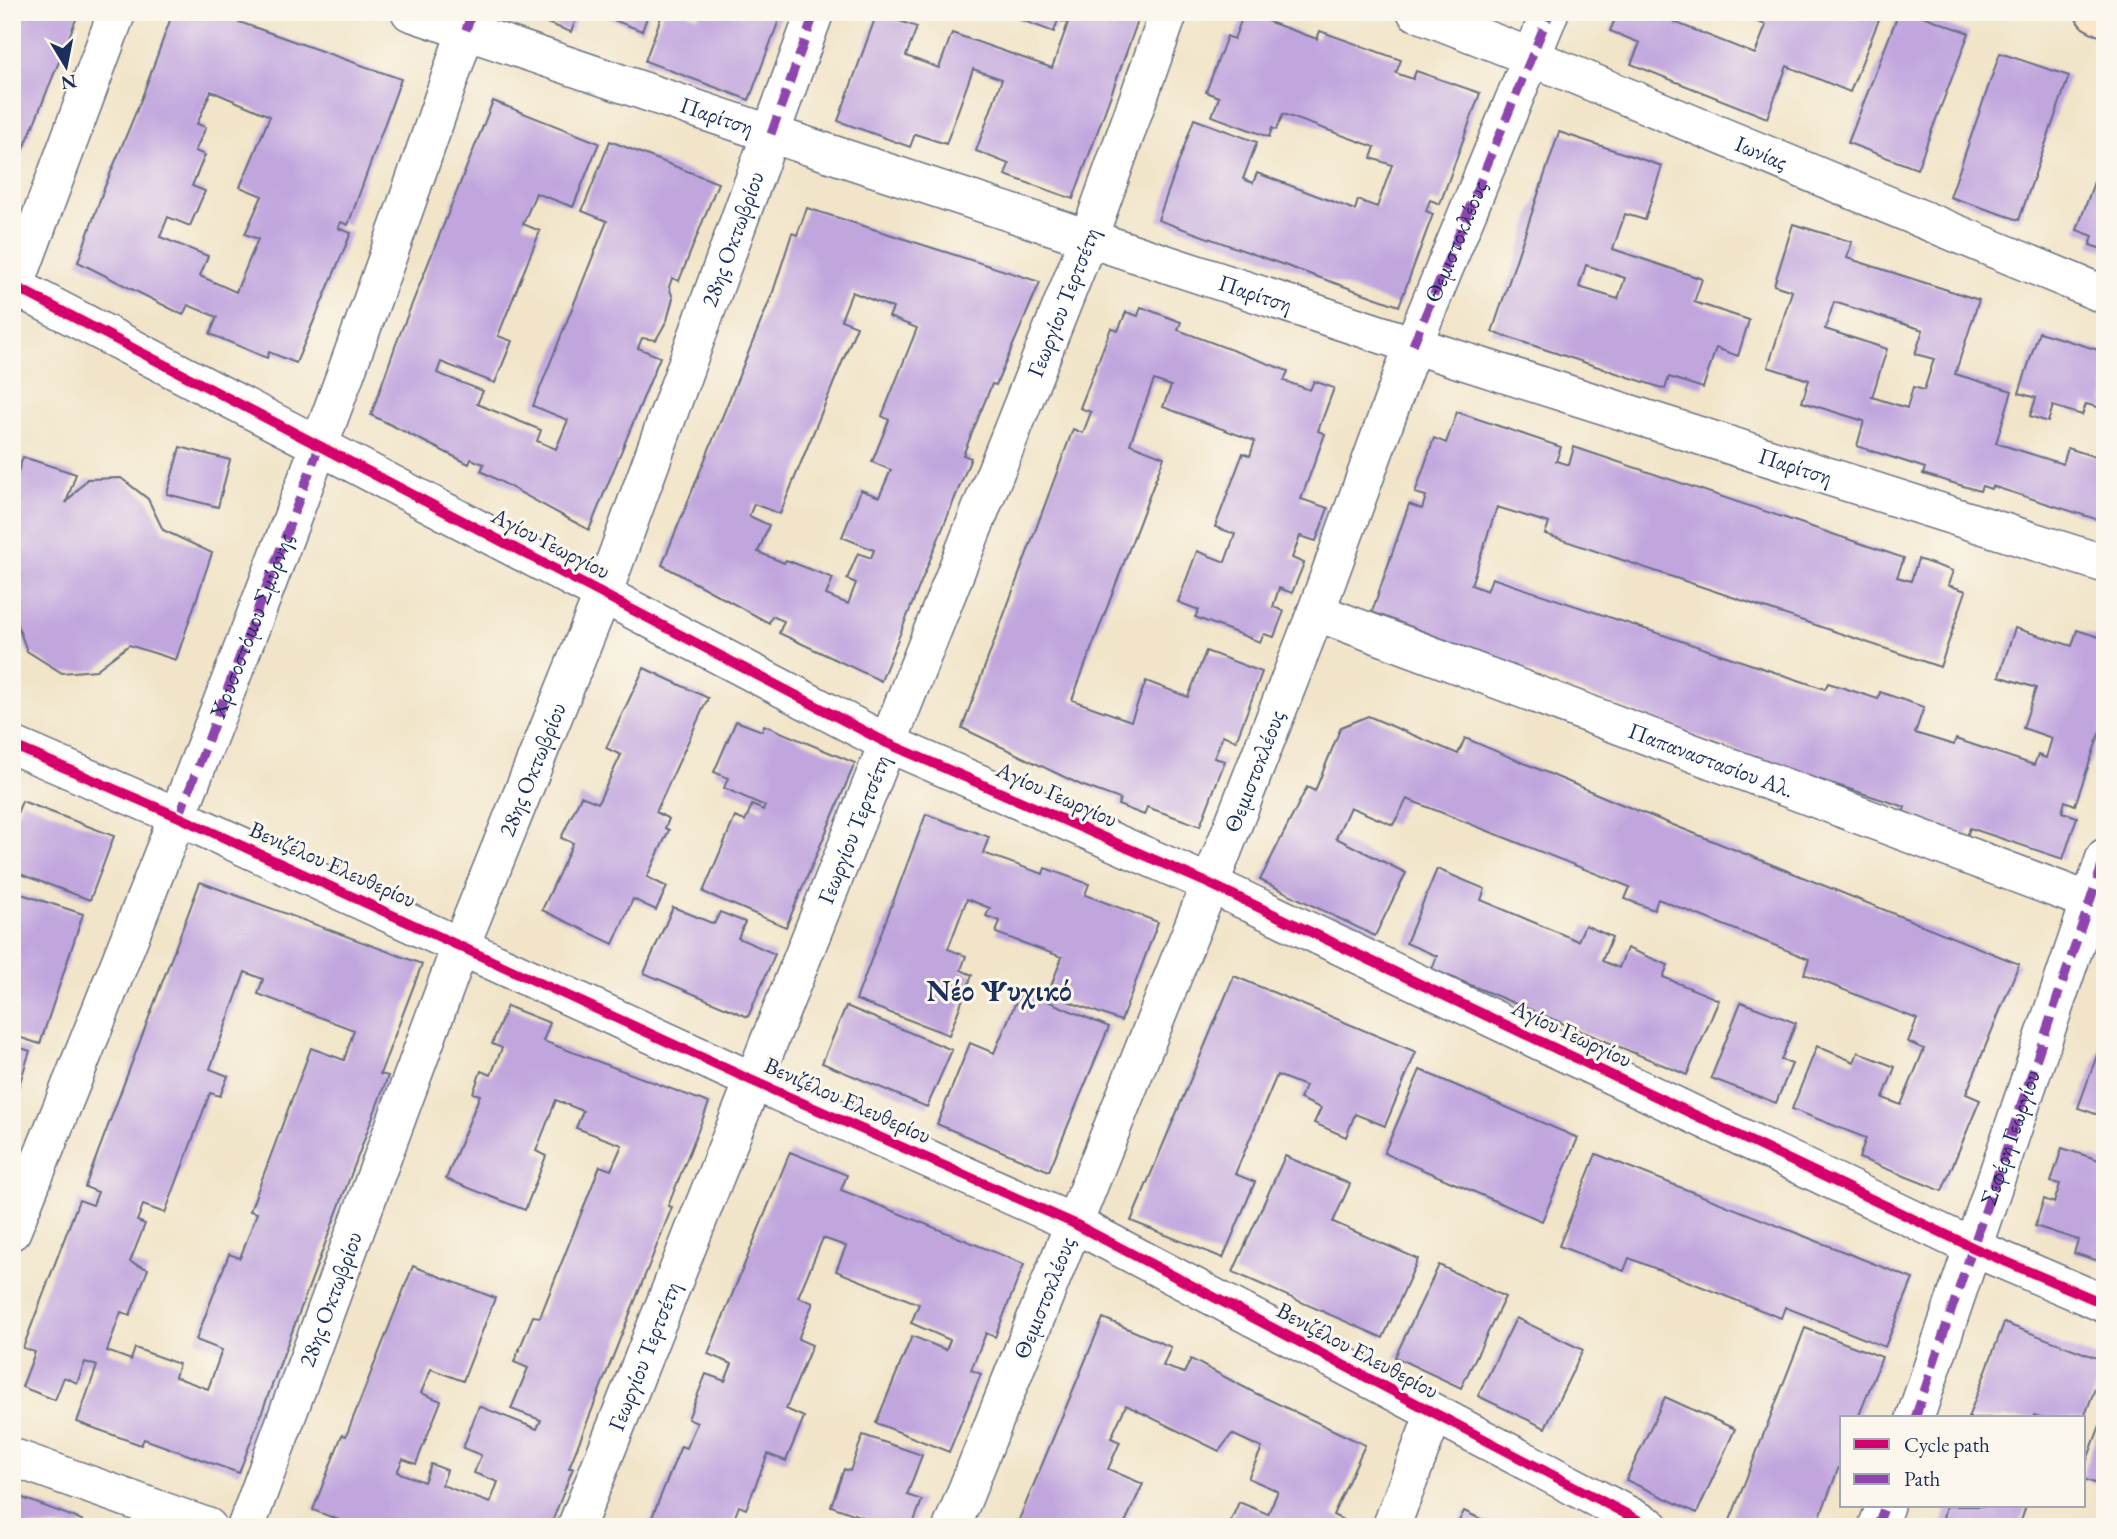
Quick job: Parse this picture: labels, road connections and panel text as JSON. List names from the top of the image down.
{
  "streets": {
    "street": [
      "Παρίτση",
      "Ιωνίας",
      "28ης Οκτωβρίου",
      "Θεμιστοκλέους",
      "Γεωργίου Τερτσέτη",
      "Αγίου Γεωργίου",
      "Χρυσοστόμου Σμύρνης",
      "Παπαναστασίου Αλ.",
      "Βενιζέλου Ελευθερίου",
      "Σεφέρη Γεωργίου"
    ]
  },
  "crossings": [
    ["Παρίτση", "28ης Οκτωβρίου"],
    ["Παρίτση", "Θεμιστοκλέους"],
    ["Παρίτση", "Γεωργίου Τερτσέτη"],
    ["Παρίτση", "Χρυσοστόμου Σμύρνης"],
    ["Ιωνίας", "Θεμιστοκλέους"],
    ["28ης Οκτωβρίου", "Αγίου Γεωργίου"],
    ["28ης Οκτωβρίου", "Βενιζέλου Ελευθερίου"],
    ["Θεμιστοκλέους", "Αγίου Γεωργίου"],
    ["Θεμιστοκλέους", "Παπαναστασίου Αλ."],
    ["Θεμιστοκλέους", "Βενιζέλου Ελευθερίου"],
    ["Γεωργίου Τερτσέτη", "Αγίου Γεωργίου"],
    ["Γεωργίου Τερτσέτη", "Βενιζέλου Ελευθερίου"],
    ["Αγίου Γεωργίου", "Χρυσοστόμου Σμύρνης"],
    ["Αγίου Γεωργίου", "Σεφέρη Γεωργίου"],
    ["Χρυσοστόμου Σμύρνης", "Βενιζέλου Ελευθερίου"],
    ["Παπαναστασίου Αλ.", "Σεφέρη Γεωργίου"]
  ],
  "districts": ["Νέο Ψυχικό"],
  "legend": ["Cycle path", "Path"],
  "north": "bottom"
}
